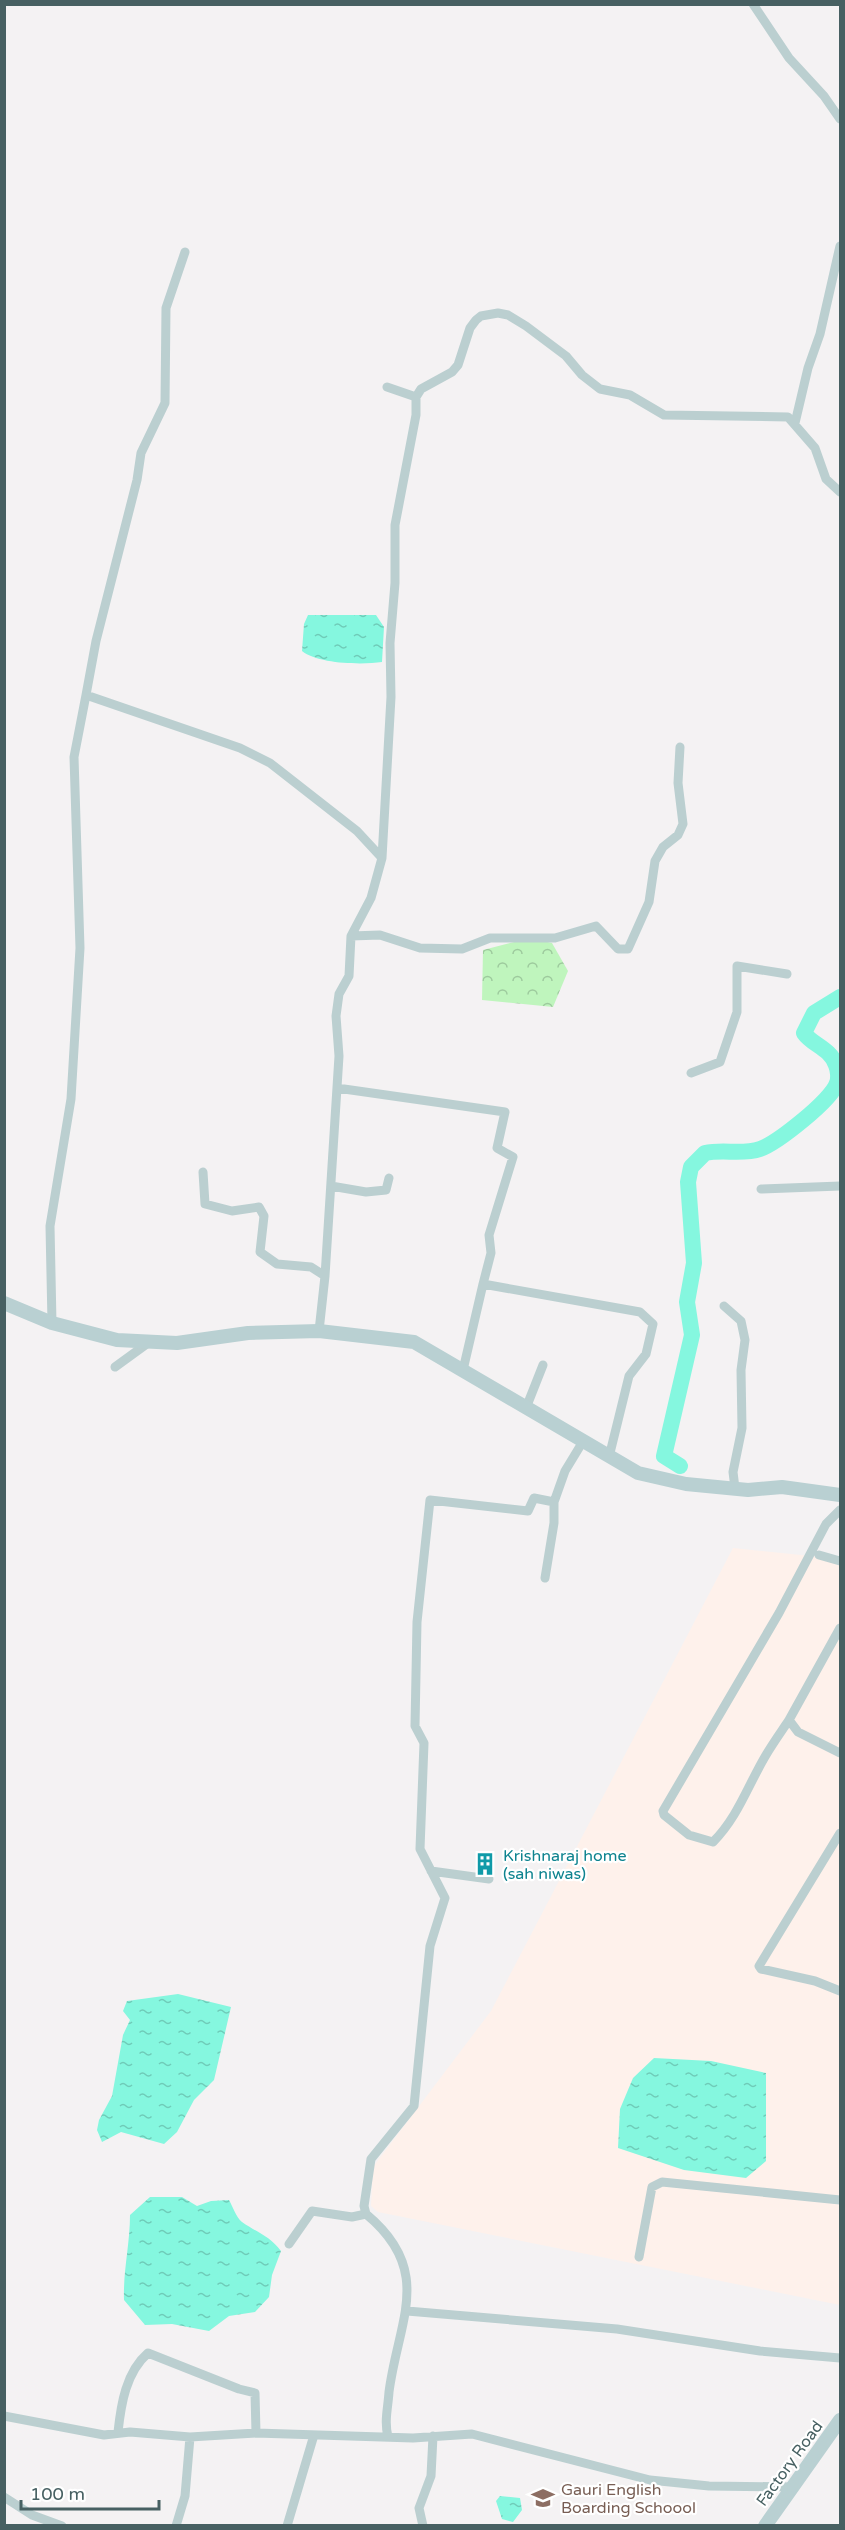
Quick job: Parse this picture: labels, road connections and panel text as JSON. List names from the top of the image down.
{
  "streets": {
    "main road": ["Factory Road"]
  },
  "places": {
    "building": ["Krishnaraj home (sah niwas)"],
    "school or university": ["Gauri English Boarding Schoool"]
  },
  "scale_bar": "100 m"
}
